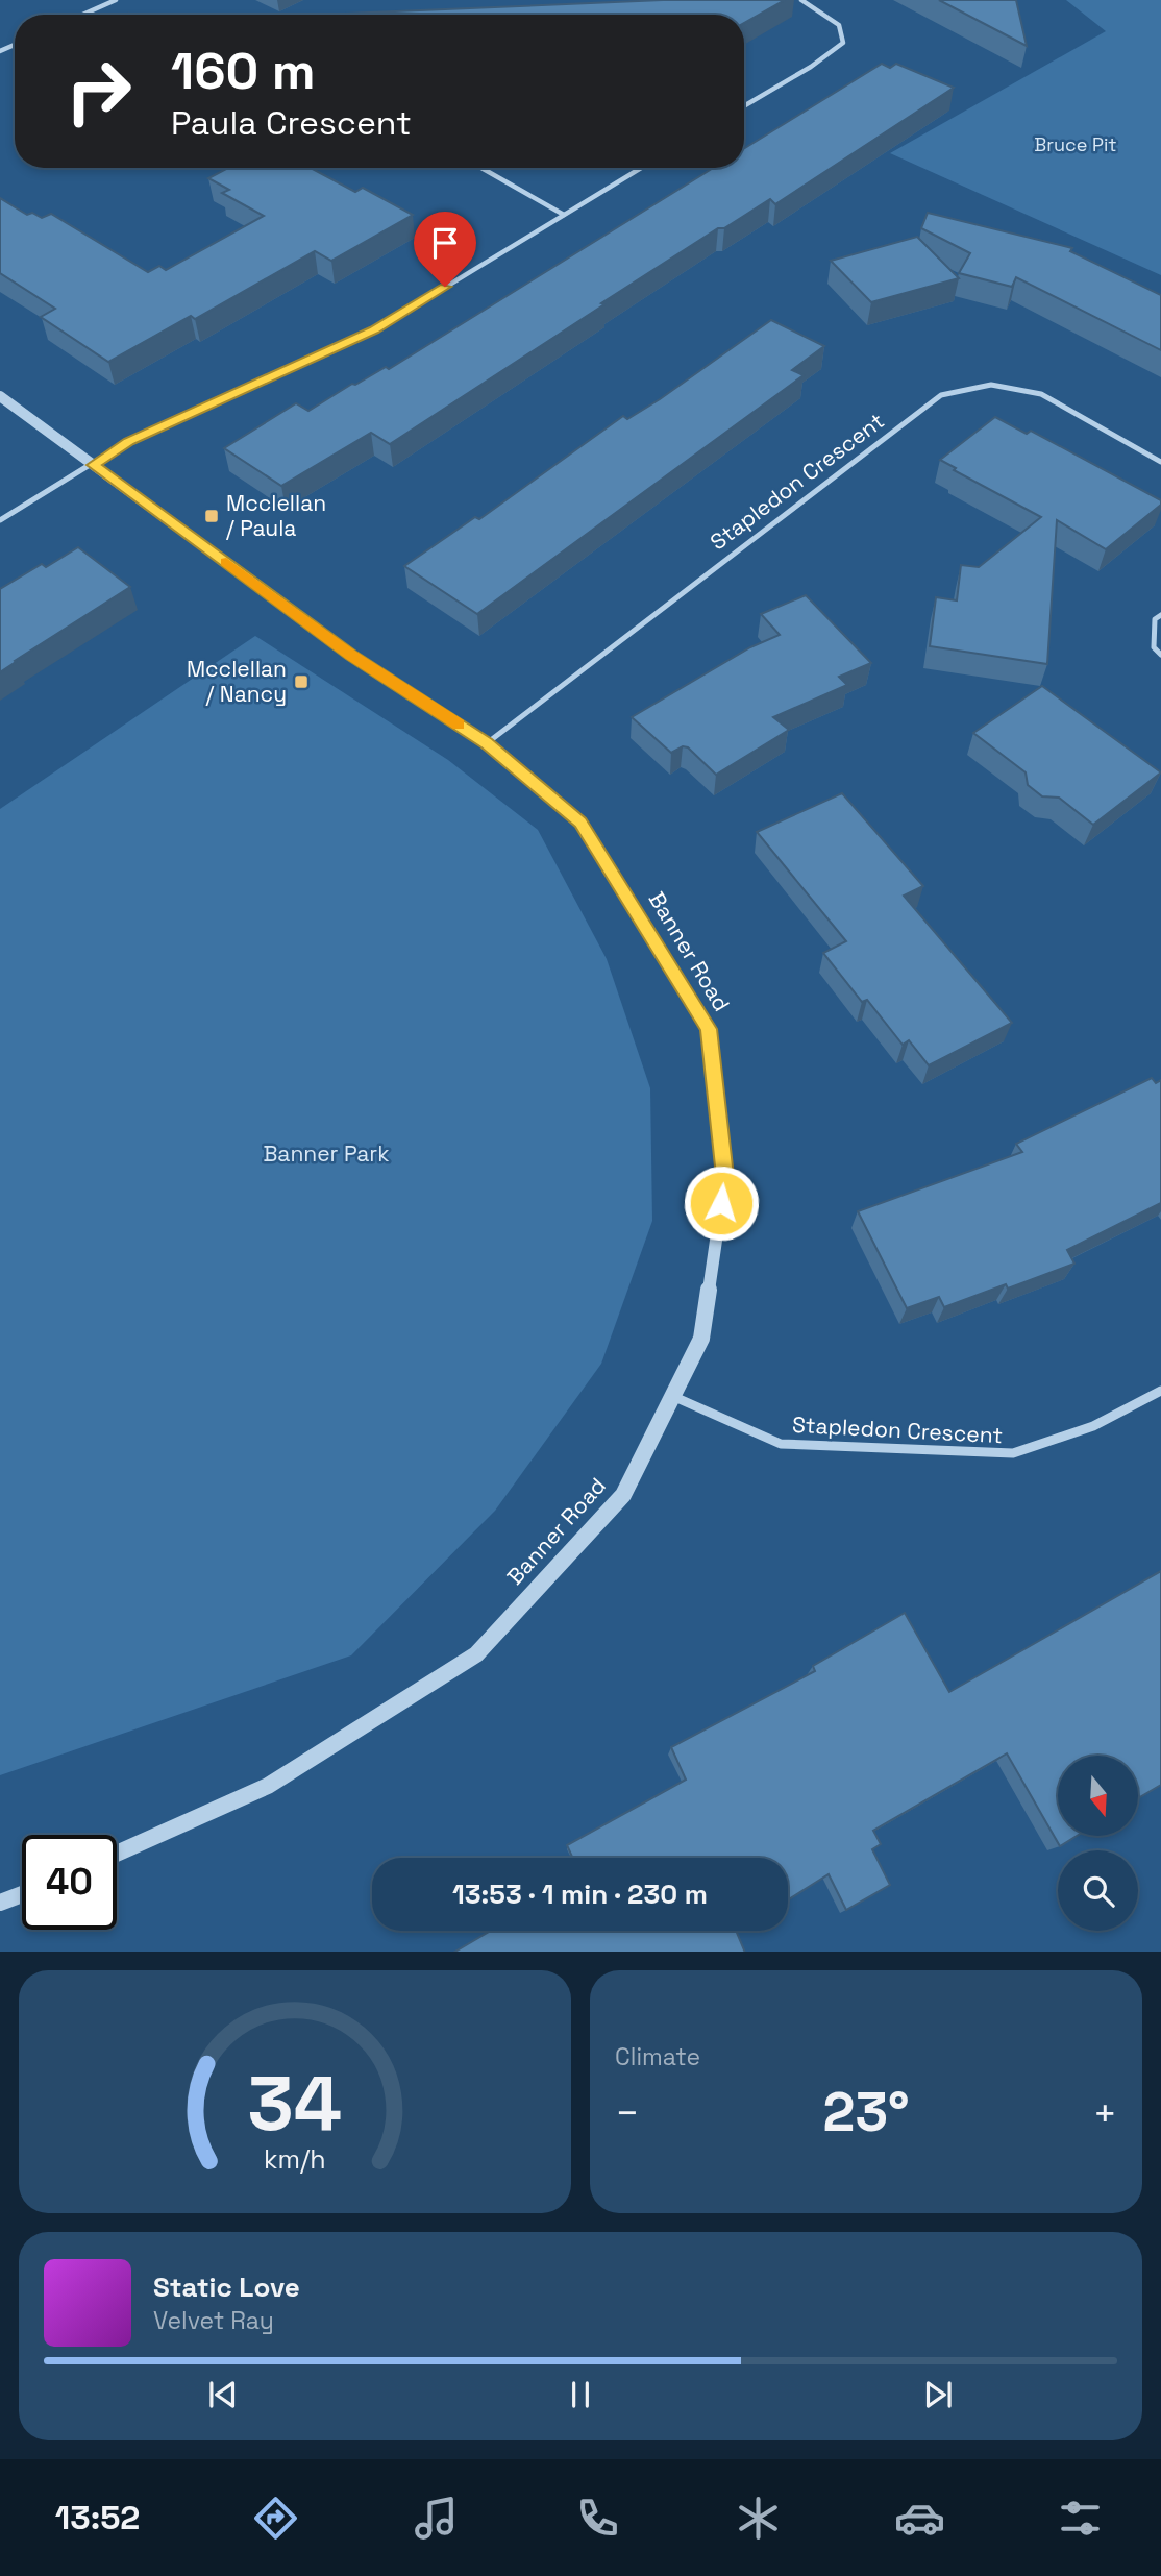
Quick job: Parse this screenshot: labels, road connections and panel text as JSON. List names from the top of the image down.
{
  "streets": {
    "street": ["Stapledon Crescent", "Banner Road"]
  },
  "crossings": [
    ["Stapledon Crescent", "Banner Road"]
  ],
  "parks": ["Bruce Pit", "Banner Park"],
  "places": {
    "transit": ["Mcclellan / Paula", "Mcclellan / Nancy"]
  },
  "north": "bottom",
  "page": {
    "turn": ["160 m", "Paula Crescent"],
    "limit": "40",
    "trip": "13:53 · 1 min · 230 m",
    "tile": "Climate",
    "heat": ["−", "23°", "+"],
    "song": ["Static Love", "Velvet Ray"],
    "tabs": "13:52",
    "gauge": ["34", "km/h"]
  }
}
